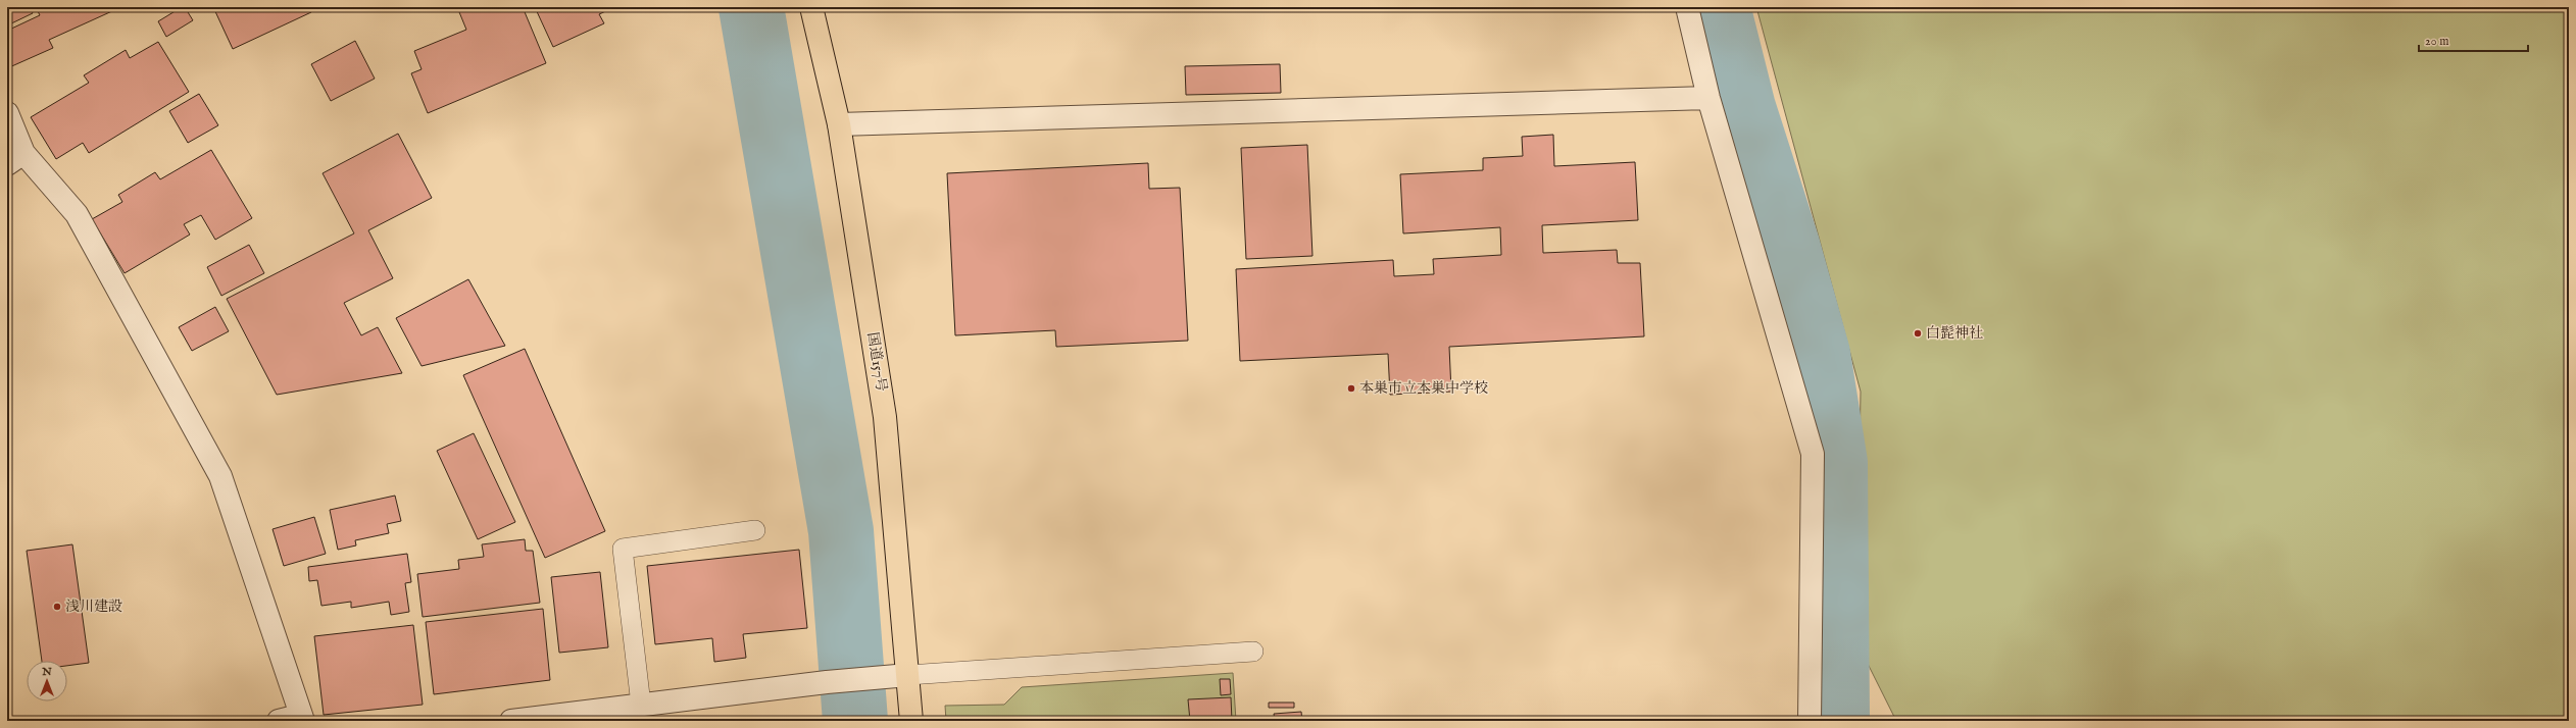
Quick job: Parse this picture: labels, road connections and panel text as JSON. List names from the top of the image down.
{
  "streets": {
    "highway": ["国道157号"]
  },
  "places": ["白髭神社", "本巣市立本巣中学校", "浅川建設"],
  "scale_bar": "20 m",
  "north": "top"
}
